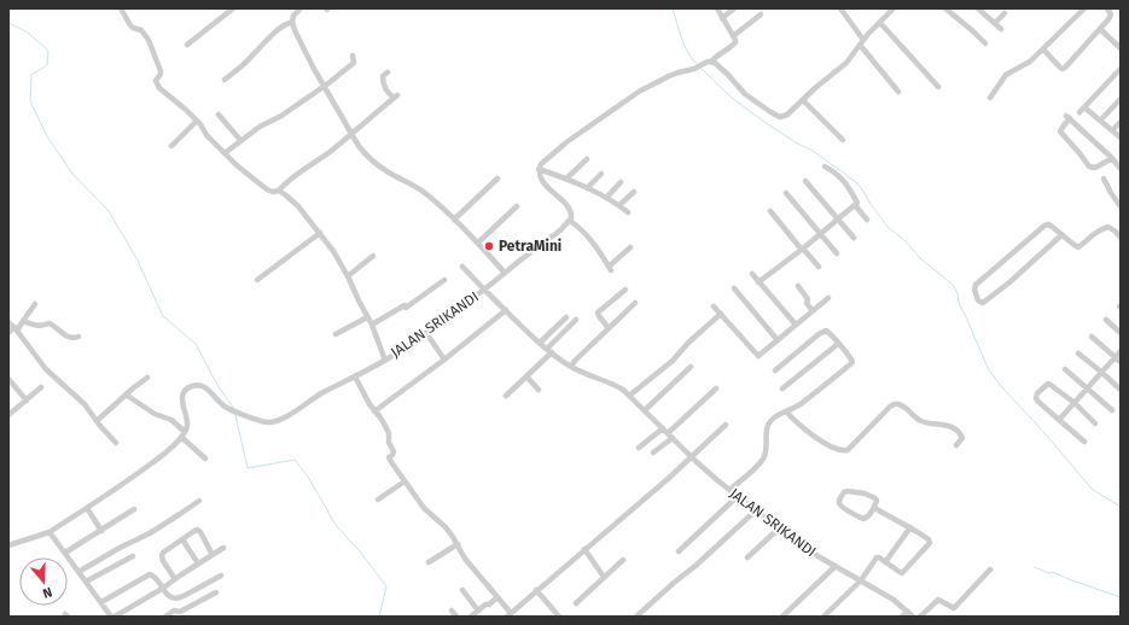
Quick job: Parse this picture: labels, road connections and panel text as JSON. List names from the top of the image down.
{
  "streets": {
    "street": ["JALAN SRIKANDI"]
  },
  "places": ["PetraMini"],
  "north": "bottom"
}
